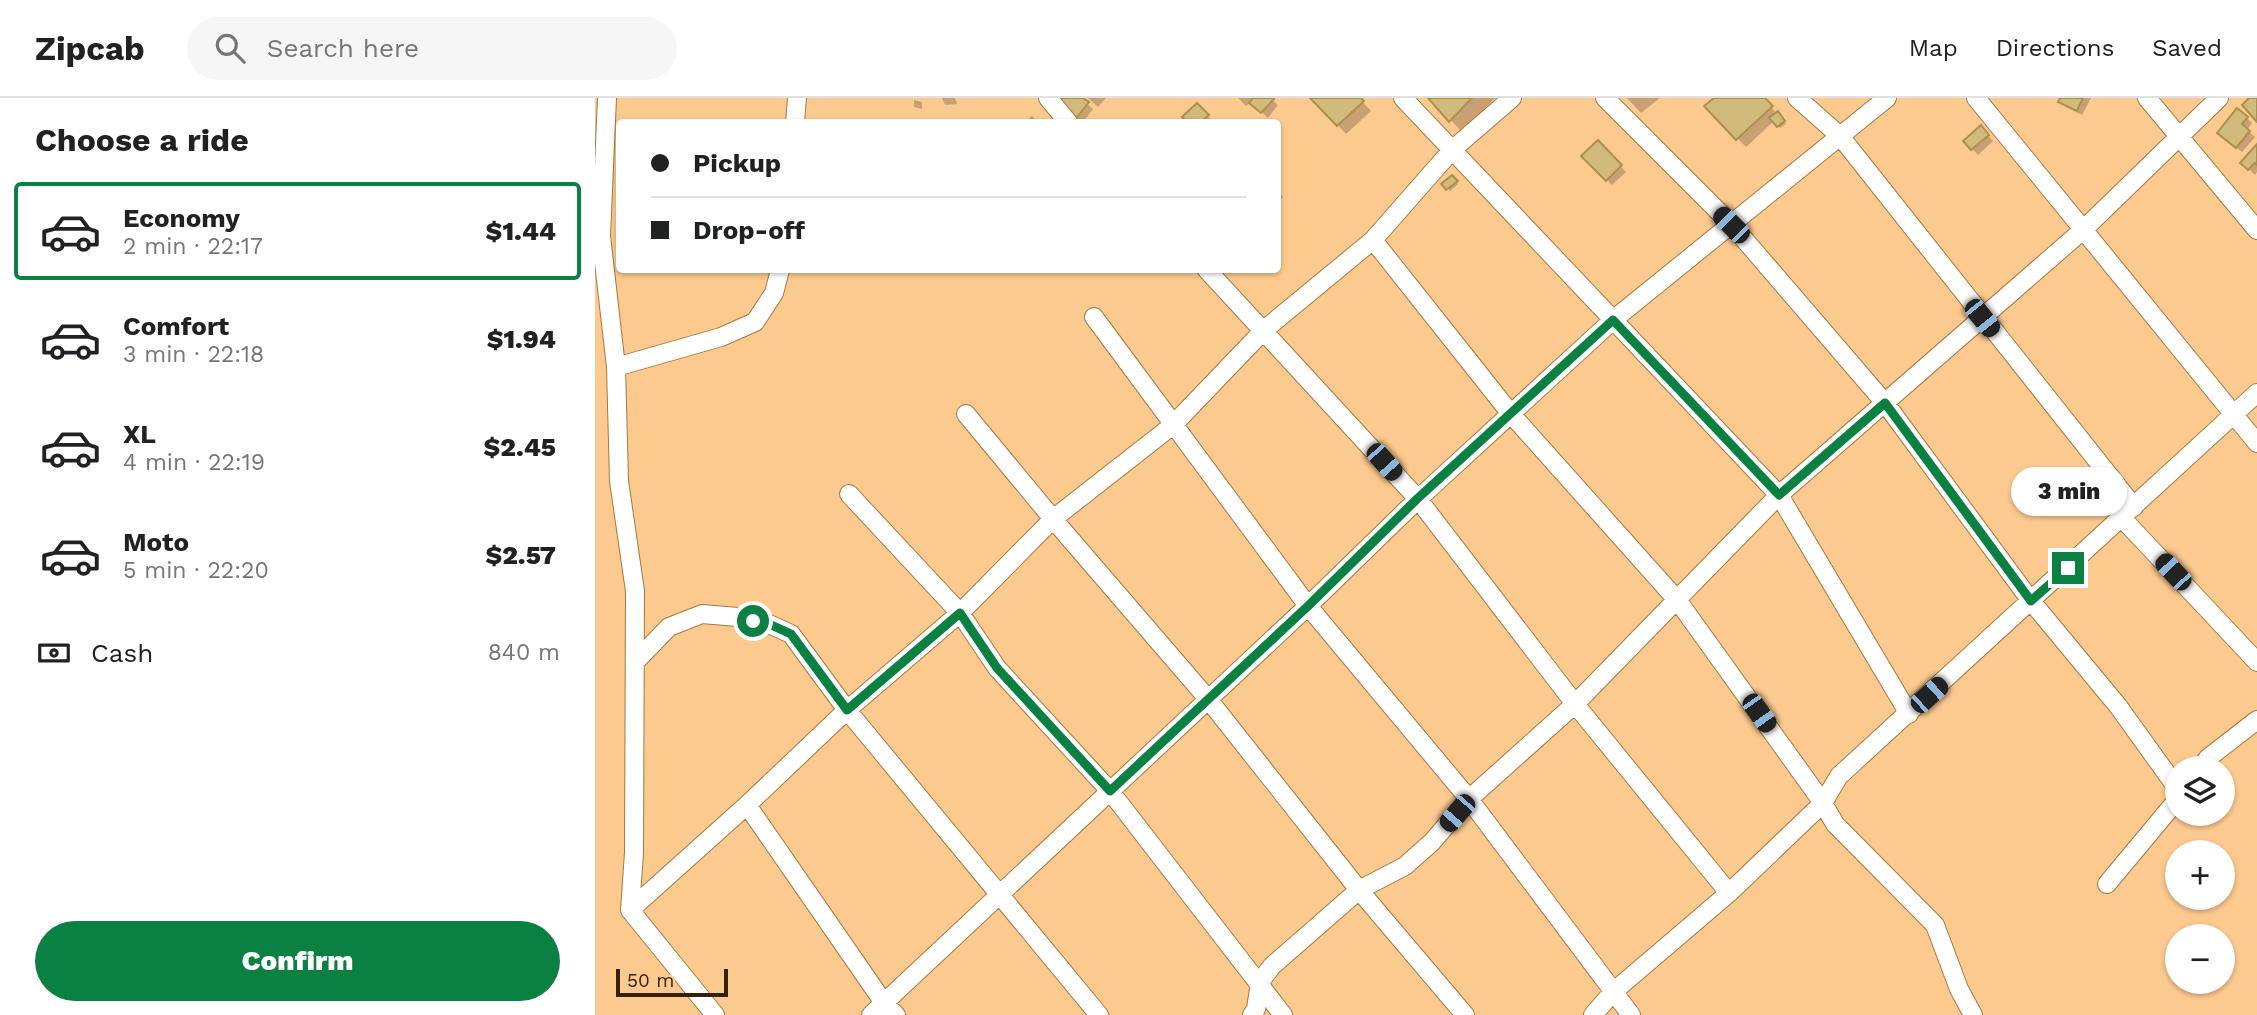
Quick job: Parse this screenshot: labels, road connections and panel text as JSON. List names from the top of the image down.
{
  "scale_bar": "50 m",
  "page": {
    "header": "Zipcab",
    "search": "Search here",
    "nav": ["Map", "Directions", "Saved"],
    "heading": "Choose a ride",
    "banner": ["Pickup", "Drop-off"],
    "list": [
      {
        "name": "Economy",
        "note": "2 min · 22:17",
        "value": "$1.44"
      },
      {
        "name": "Comfort",
        "note": "3 min · 22:18",
        "value": "$1.94"
      },
      {
        "name": "XL",
        "note": "4 min · 22:19",
        "value": "$2.45"
      },
      {
        "name": "Moto",
        "note": "5 min · 22:20",
        "value": "$2.57"
      }
    ],
    "bubble": "3 min",
    "pay": ["Cash", "840 m"],
    "map_buttons": ["+", "−"],
    "buttons": "Confirm",
    "scale": "50 m"
  }
}
